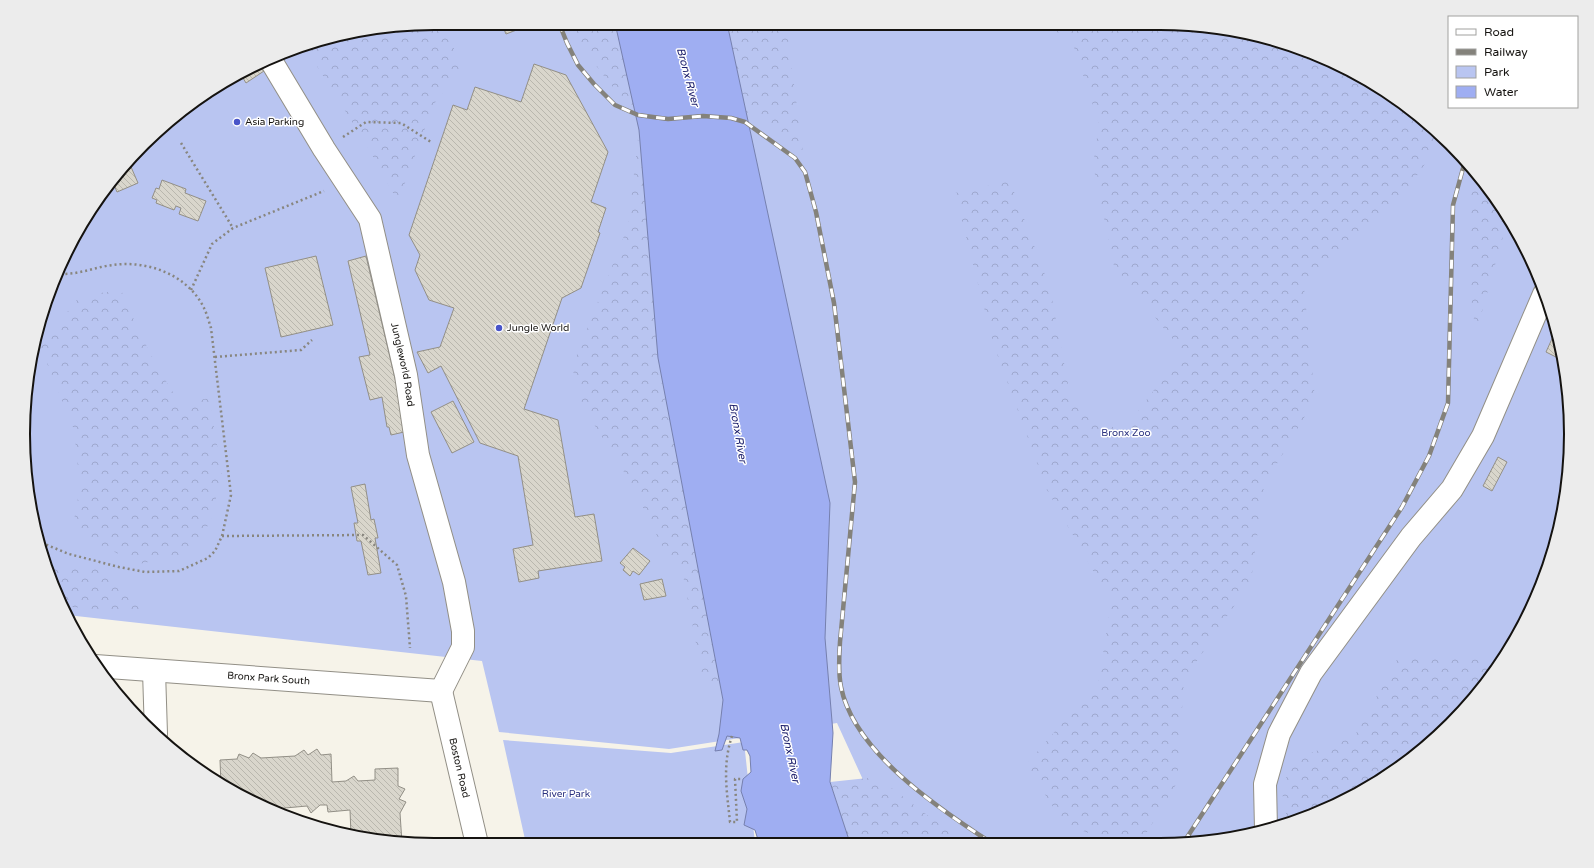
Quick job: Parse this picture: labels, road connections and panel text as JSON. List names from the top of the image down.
{
  "streets": {
    "street": ["Jungleworld Road", "Bronx Park South", "Boston Road"]
  },
  "crossings": [
    ["Jungleworld Road", "Bronx Park South"],
    ["Jungleworld Road", "Boston Road"],
    ["Bronx Park South", "Boston Road"]
  ],
  "water": ["Bronx River"],
  "parks": ["Bronx Zoo", "River Park"],
  "places": ["Asia Parking", "Jungle World"],
  "legend": [
    "Road",
    "Railway",
    "Park",
    "Water"
  ]
}
